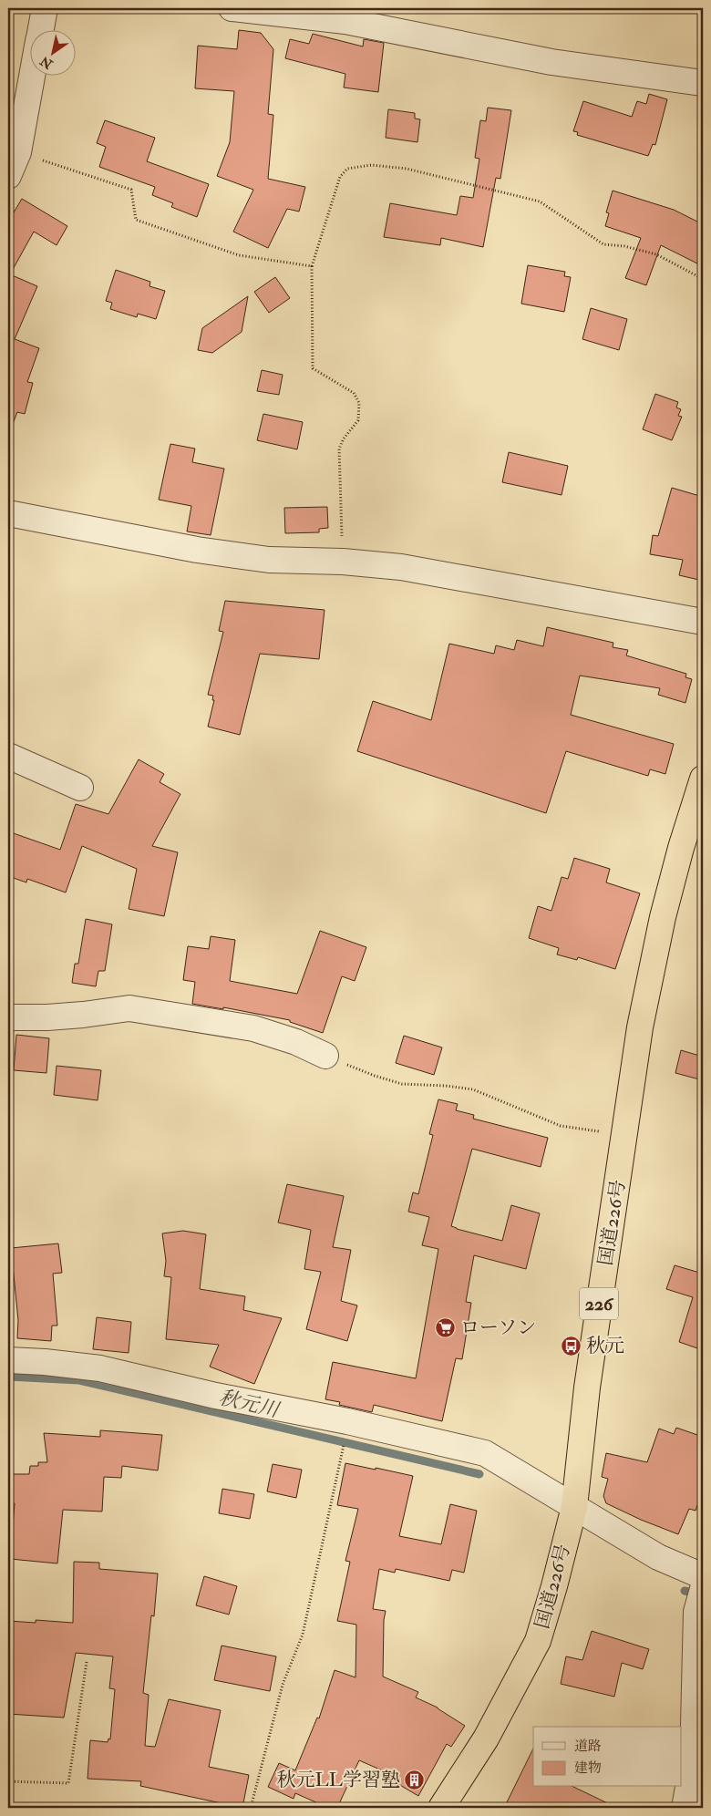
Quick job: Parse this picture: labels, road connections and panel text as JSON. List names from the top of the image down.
{
  "streets": {
    "highway": ["国道226号", "226"]
  },
  "water": ["秋元川"],
  "places": {
    "supermarket": ["ローソン"],
    "bus stop": ["秋元"],
    "building": ["秋元LL学習塾"]
  },
  "legend": ["道路", "建物"],
  "north": "bottom left"
}
